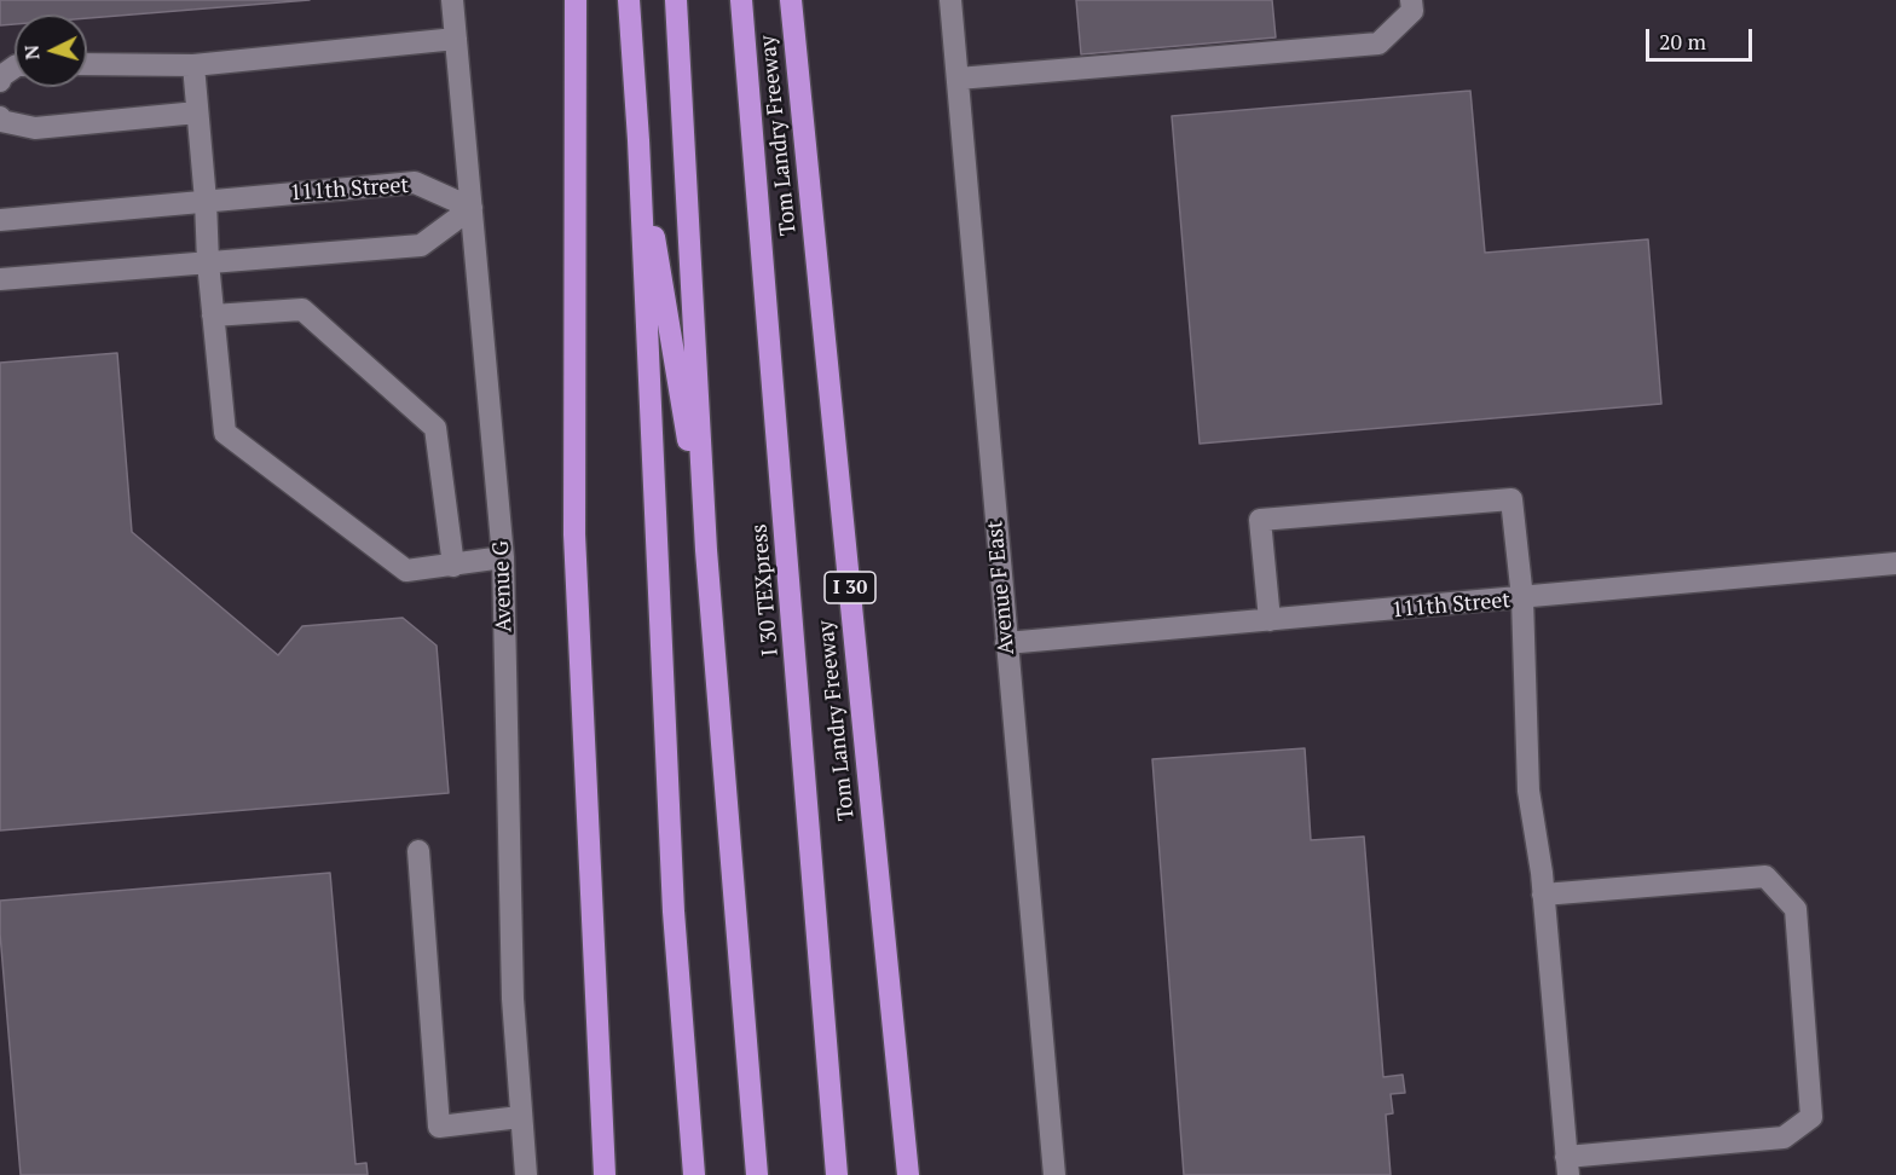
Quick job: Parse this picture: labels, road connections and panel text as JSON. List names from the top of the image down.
{
  "streets": {
    "highway": ["Tom Landry Freeway", "I 30", "I 30 TEXpress"],
    "street": ["111th Street", "Avenue G", "Avenue F East"]
  },
  "crossings": [
    ["111th Street", "Avenue G"],
    ["111th Street", "Avenue F East"]
  ],
  "scale_bar": "20 m",
  "north": "left"
}
